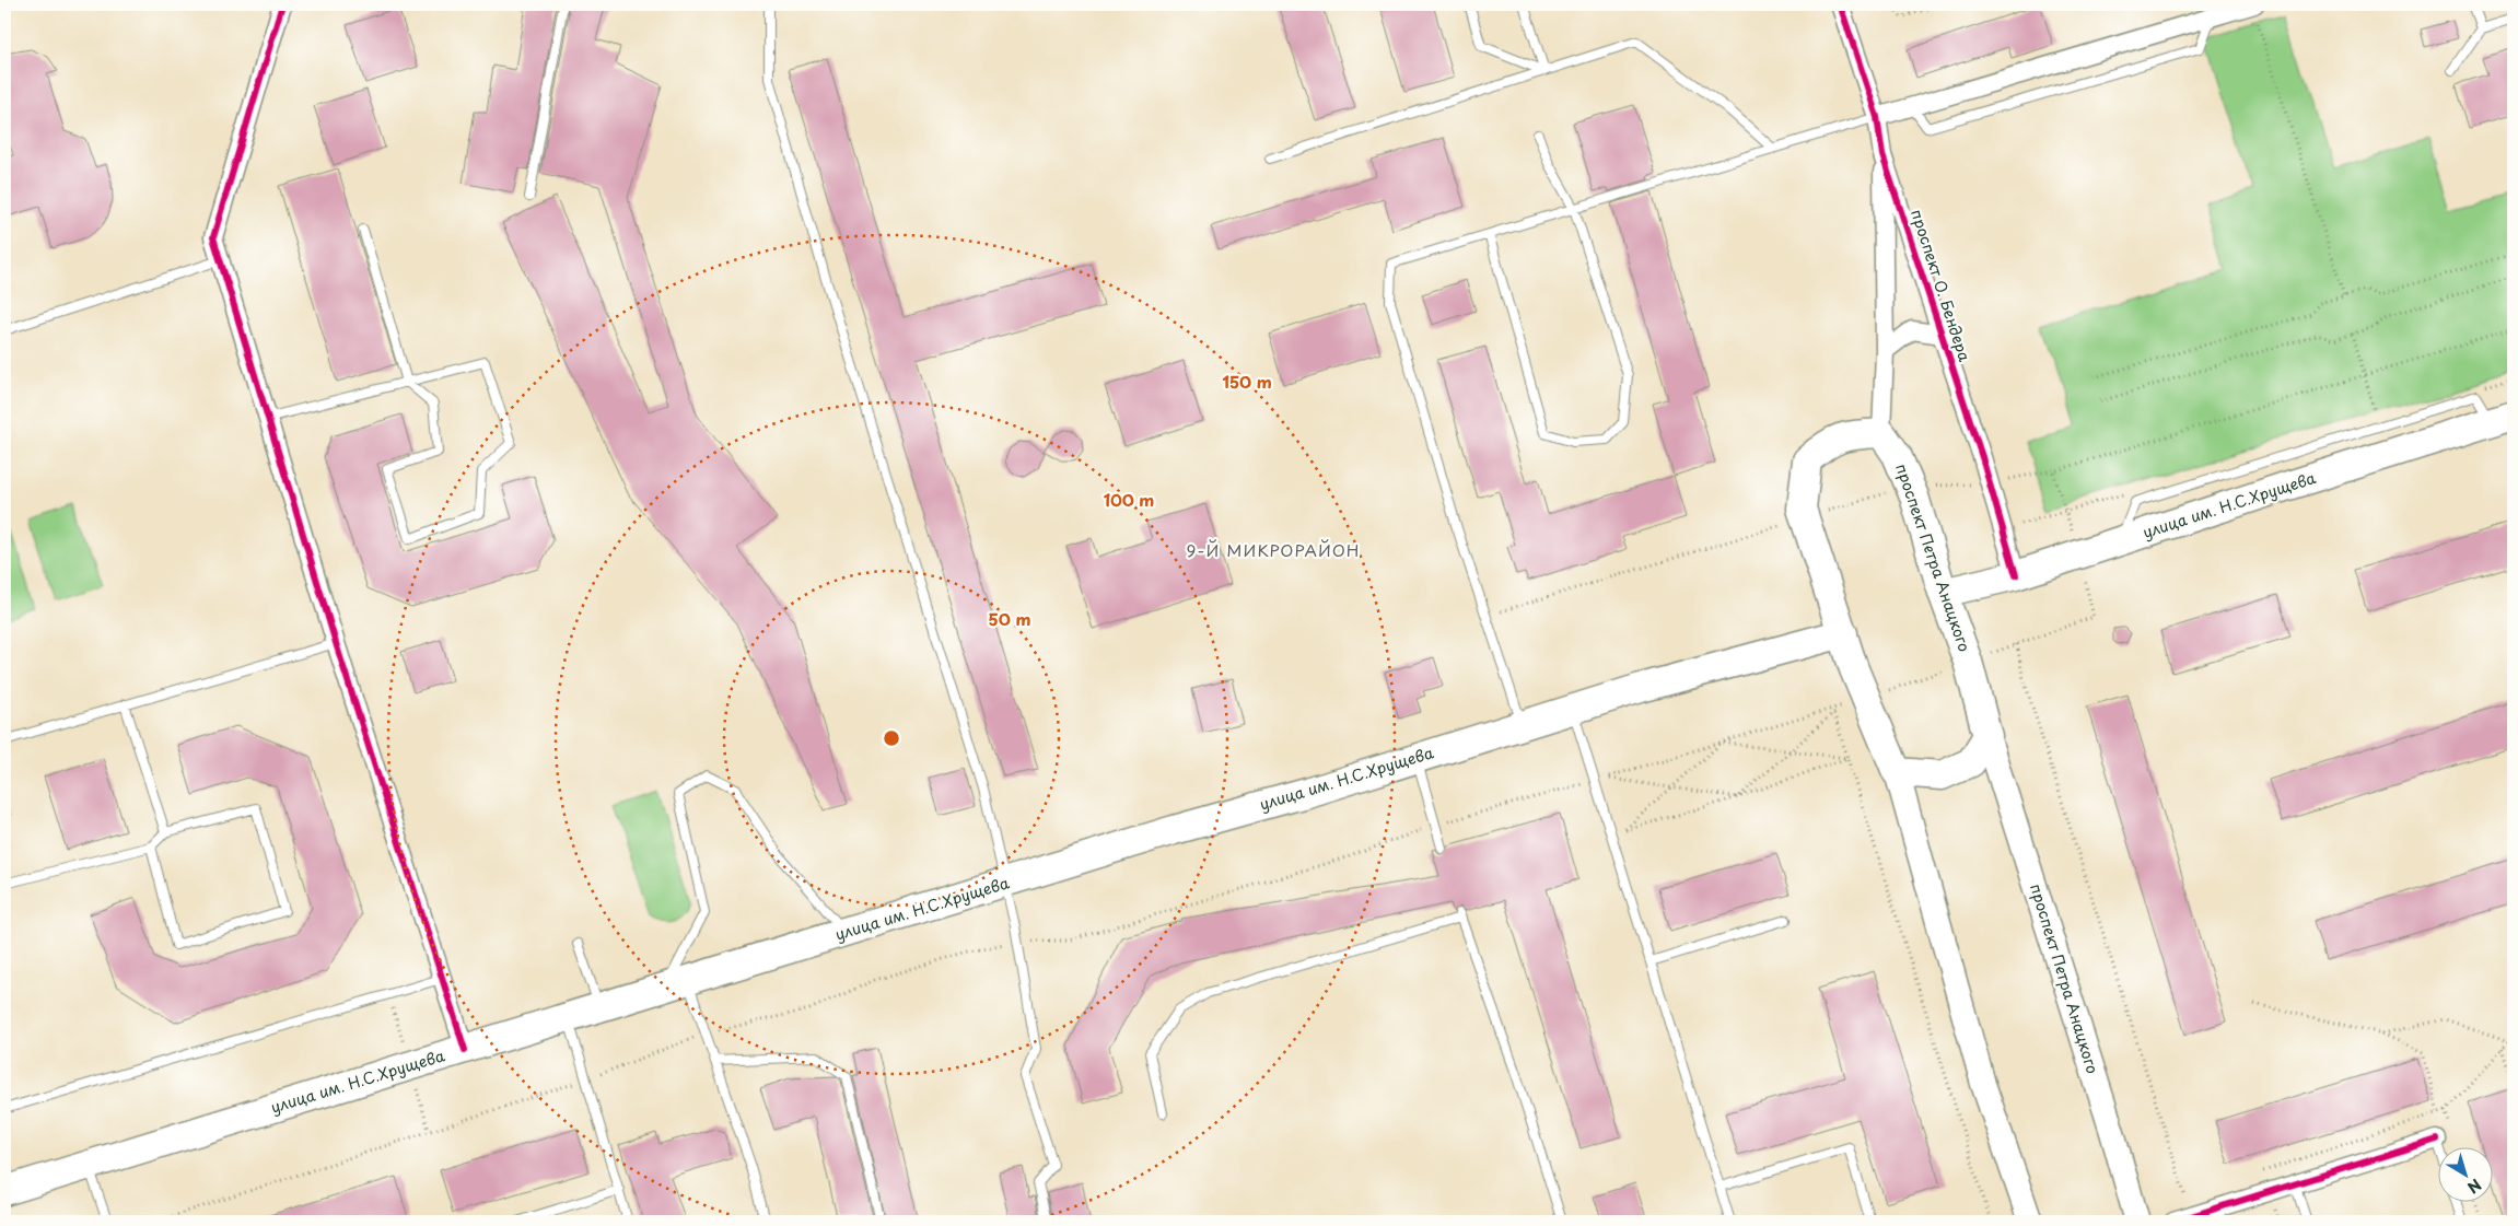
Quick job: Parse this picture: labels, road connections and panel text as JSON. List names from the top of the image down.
{
  "streets": {
    "main road": ["улица им. Н.С.Хрущева", "проспект Петра Анацкого"],
    "street": ["проспект О. Бендера"]
  },
  "crossings": [
    ["проспект О. Бендера", "улица им. Н.С.Хрущева"],
    ["улица им. Н.С.Хрущева", "проспект Петра Анацкого"]
  ],
  "districts": ["9-Й МИКРОРАЙОН"],
  "north": "bottom right",
  "rings": ["150 m", "100 m", "50 m"]
}
